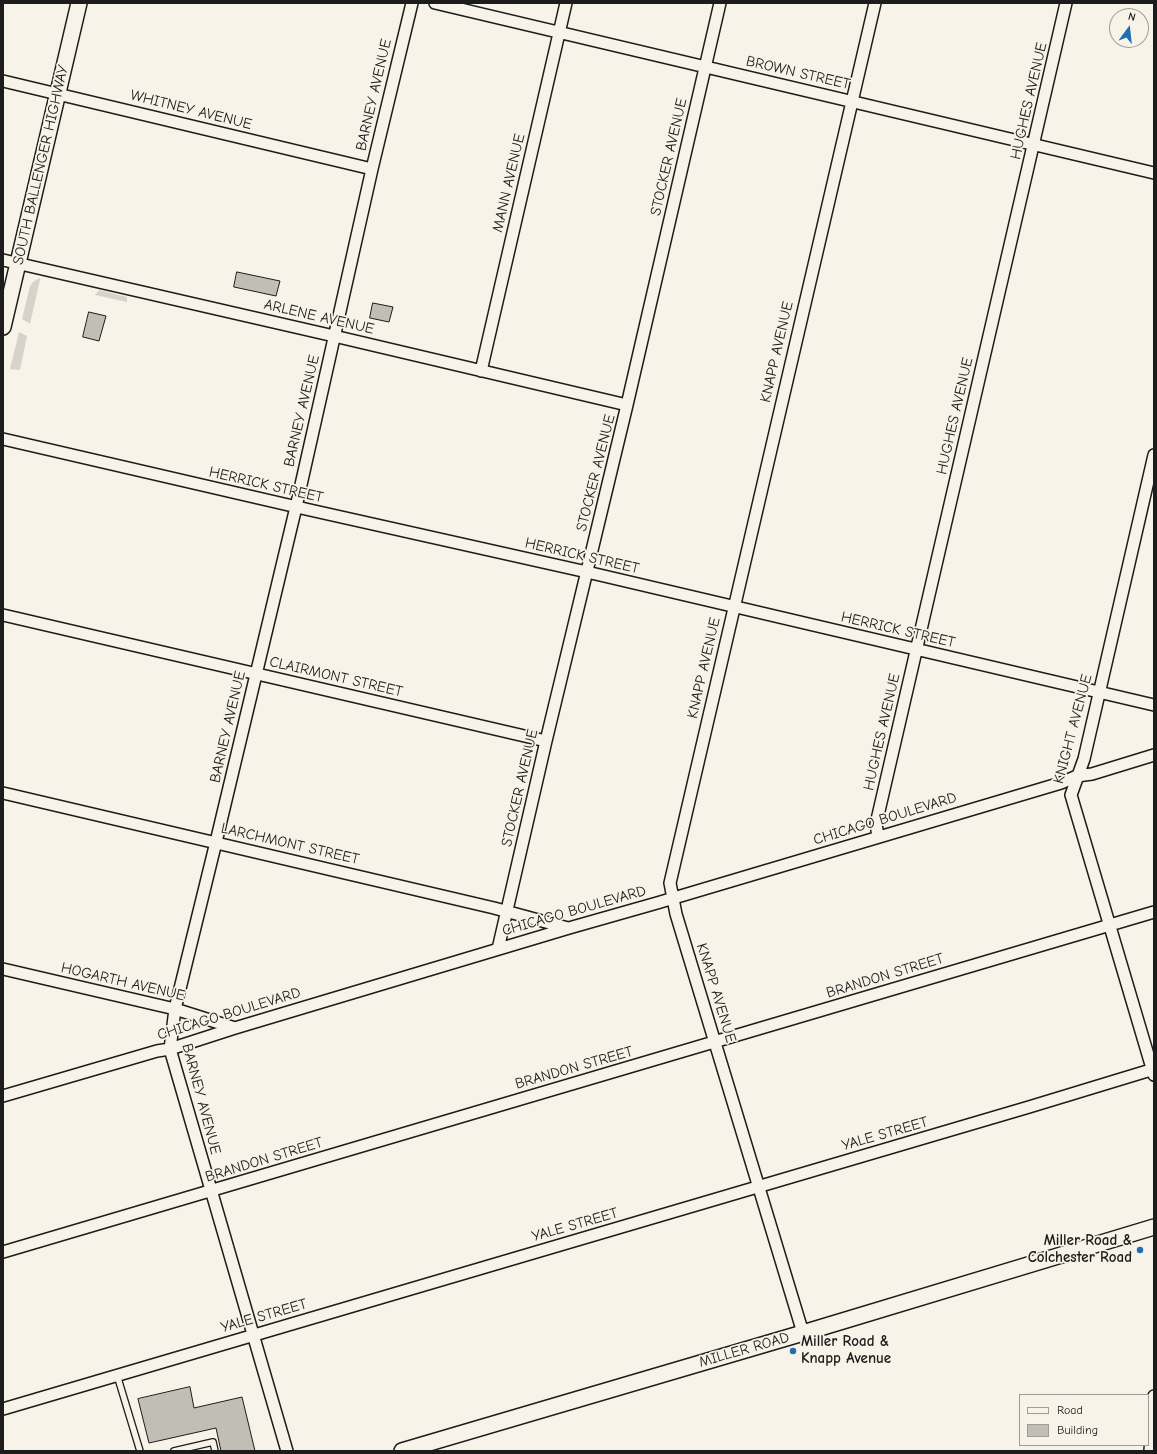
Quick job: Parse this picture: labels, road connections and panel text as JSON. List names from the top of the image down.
{
  "streets": {
    "main road": ["SOUTH BALLENGER HIGHWAY", "MILLER ROAD"],
    "street": [
      "BROWN STREET",
      "BARNEY AVENUE",
      "HUGHES AVENUE",
      "WHITNEY AVENUE",
      "STOCKER AVENUE",
      "MANN AVENUE",
      "ARLENE AVENUE",
      "KNAPP AVENUE",
      "HERRICK STREET",
      "CLAIRMONT STREET",
      "KNIGHT AVENUE",
      "CHICAGO BOULEVARD",
      "LARCHMONT STREET",
      "BRANDON STREET",
      "HOGARTH AVENUE",
      "YALE STREET"
    ]
  },
  "crossings": [
    ["BROWN STREET", "HUGHES AVENUE"],
    ["BROWN STREET", "STOCKER AVENUE"],
    ["BROWN STREET", "MANN AVENUE"],
    ["BROWN STREET", "KNAPP AVENUE"],
    ["BARNEY AVENUE", "WHITNEY AVENUE"],
    ["BARNEY AVENUE", "ARLENE AVENUE"],
    ["BARNEY AVENUE", "HERRICK STREET"],
    ["BARNEY AVENUE", "CLAIRMONT STREET"],
    ["BARNEY AVENUE", "CHICAGO BOULEVARD"],
    ["BARNEY AVENUE", "LARCHMONT STREET"],
    ["BARNEY AVENUE", "BRANDON STREET"],
    ["BARNEY AVENUE", "HOGARTH AVENUE"],
    ["BARNEY AVENUE", "YALE STREET"],
    ["HUGHES AVENUE", "HERRICK STREET"],
    ["HUGHES AVENUE", "CHICAGO BOULEVARD"],
    ["WHITNEY AVENUE", "SOUTH BALLENGER HIGHWAY"],
    ["STOCKER AVENUE", "ARLENE AVENUE"],
    ["STOCKER AVENUE", "HERRICK STREET"],
    ["STOCKER AVENUE", "CLAIRMONT STREET"],
    ["STOCKER AVENUE", "CHICAGO BOULEVARD"],
    ["STOCKER AVENUE", "LARCHMONT STREET"],
    ["SOUTH BALLENGER HIGHWAY", "ARLENE AVENUE"],
    ["MANN AVENUE", "ARLENE AVENUE"],
    ["KNAPP AVENUE", "HERRICK STREET"],
    ["KNAPP AVENUE", "CHICAGO BOULEVARD"],
    ["KNAPP AVENUE", "BRANDON STREET"],
    ["KNAPP AVENUE", "YALE STREET"],
    ["KNAPP AVENUE", "MILLER ROAD"],
    ["HERRICK STREET", "KNIGHT AVENUE"],
    ["KNIGHT AVENUE", "CHICAGO BOULEVARD"],
    ["KNIGHT AVENUE", "BRANDON STREET"],
    ["KNIGHT AVENUE", "YALE STREET"],
    ["CHICAGO BOULEVARD", "LARCHMONT STREET"],
    ["CHICAGO BOULEVARD", "HOGARTH AVENUE"]
  ],
  "places": ["Miller Road & Colchester Road", "Miller Road & Knapp Avenue"],
  "legend": ["Road", "Building"],
  "north": "top"
}
